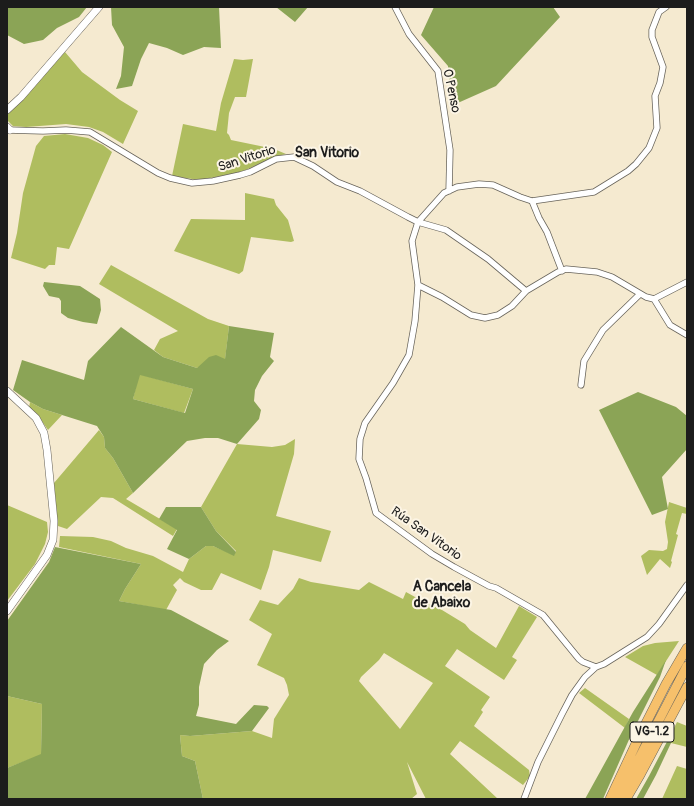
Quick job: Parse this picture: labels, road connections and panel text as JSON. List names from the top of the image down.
{
  "streets": {
    "highway": ["VG-1.2"],
    "street": ["O Penso", "San Vitorio", "Rúa San Vitorio"]
  },
  "crossings": [
    ["San Vitorio", "Rúa San Vitorio"]
  ],
  "districts": ["San Vitorio", "A Cancela de Abaixo"]
}
